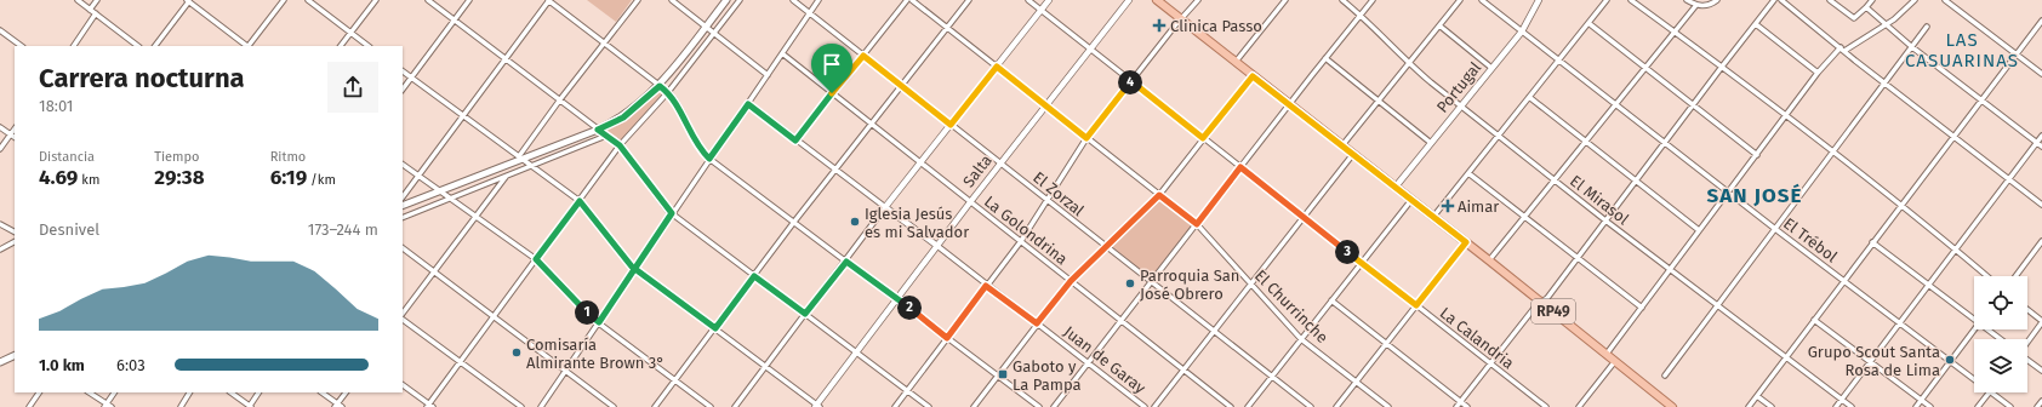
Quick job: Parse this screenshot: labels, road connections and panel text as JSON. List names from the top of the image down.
{
  "streets": {
    "main road": ["RP49"],
    "street": [
      "Portugal",
      "Salta",
      "El Zorzal",
      "El Mirasol",
      "La Golondrina",
      "El Trébol",
      "El Churrinche",
      "La Calandria",
      "Juan de Garay"
    ]
  },
  "crossings": [
    ["Portugal", "El Mirasol"],
    ["Portugal", "El Trébol"],
    ["Portugal", "RP49"],
    ["Salta", "El Zorzal"],
    ["Salta", "La Golondrina"],
    ["Salta", "El Churrinche"],
    ["Salta", "La Calandria"],
    ["Salta", "Juan de Garay"]
  ],
  "districts": ["LAS CASUARINAS", "SAN JOSÉ"],
  "places": {
    "health": ["Clinica Passo", "Aimar"],
    "other": [
      "Iglesia Jesús es mi Salvador",
      "Parroquia San José Obrero",
      "Comisaría Almirante Brown 3°",
      "Grupo Scout Santa Rosa de Lima"
    ],
    "transit": ["Gaboto y La Pampa"]
  },
  "page": {
    "heading": ["Carrera nocturna", "18:01"],
    "pins": [
      "4",
      "3",
      "2",
      "1"
    ],
    "stats": [
      ["Distancia", "4.69 km"],
      ["Tiempo", "29:38"],
      ["Ritmo", "6:19 /km"]
    ],
    "chart": ["Desnivel", "173–244 m"],
    "list": [
      {
        "name": "1.0 km",
        "note": "6:03"
      }
    ]
  }
}
